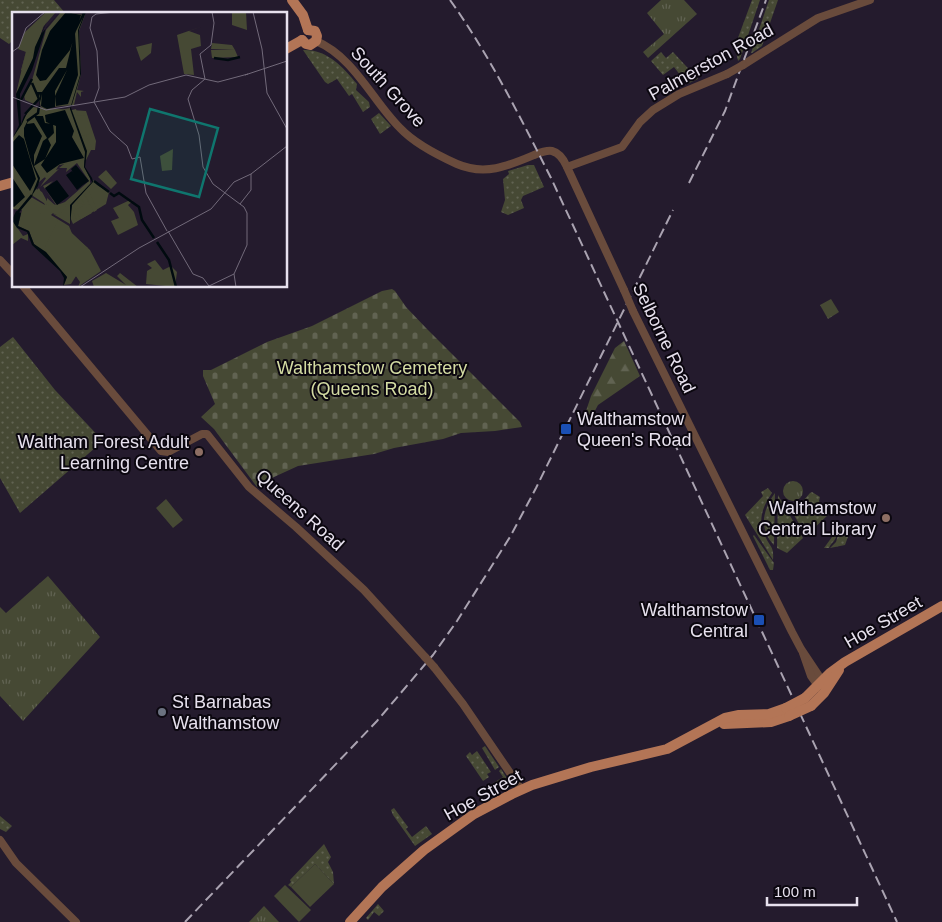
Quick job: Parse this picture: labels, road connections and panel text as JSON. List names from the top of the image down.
{
  "streets": {
    "main road": ["Hoe Street"],
    "street": [
      "Palmerston Road",
      "South Grove",
      "Selborne Road",
      "Queens Road"
    ]
  },
  "crossings": [
    ["Palmerston Road", "Selborne Road"],
    ["South Grove", "Selborne Road"],
    ["Selborne Road", "Hoe Street"],
    ["Queens Road", "Hoe Street"]
  ],
  "parks": ["Walthamstow Cemetery (Queens Road)"],
  "places": {
    "transit": ["Walthamstow Queen's Road", "Walthamstow Central"],
    "other": ["Waltham Forest Adult Learning Centre", "Walthamstow Central Library", "St Barnabas Walthamstow"]
  },
  "scale_bar": "100 m"
}
